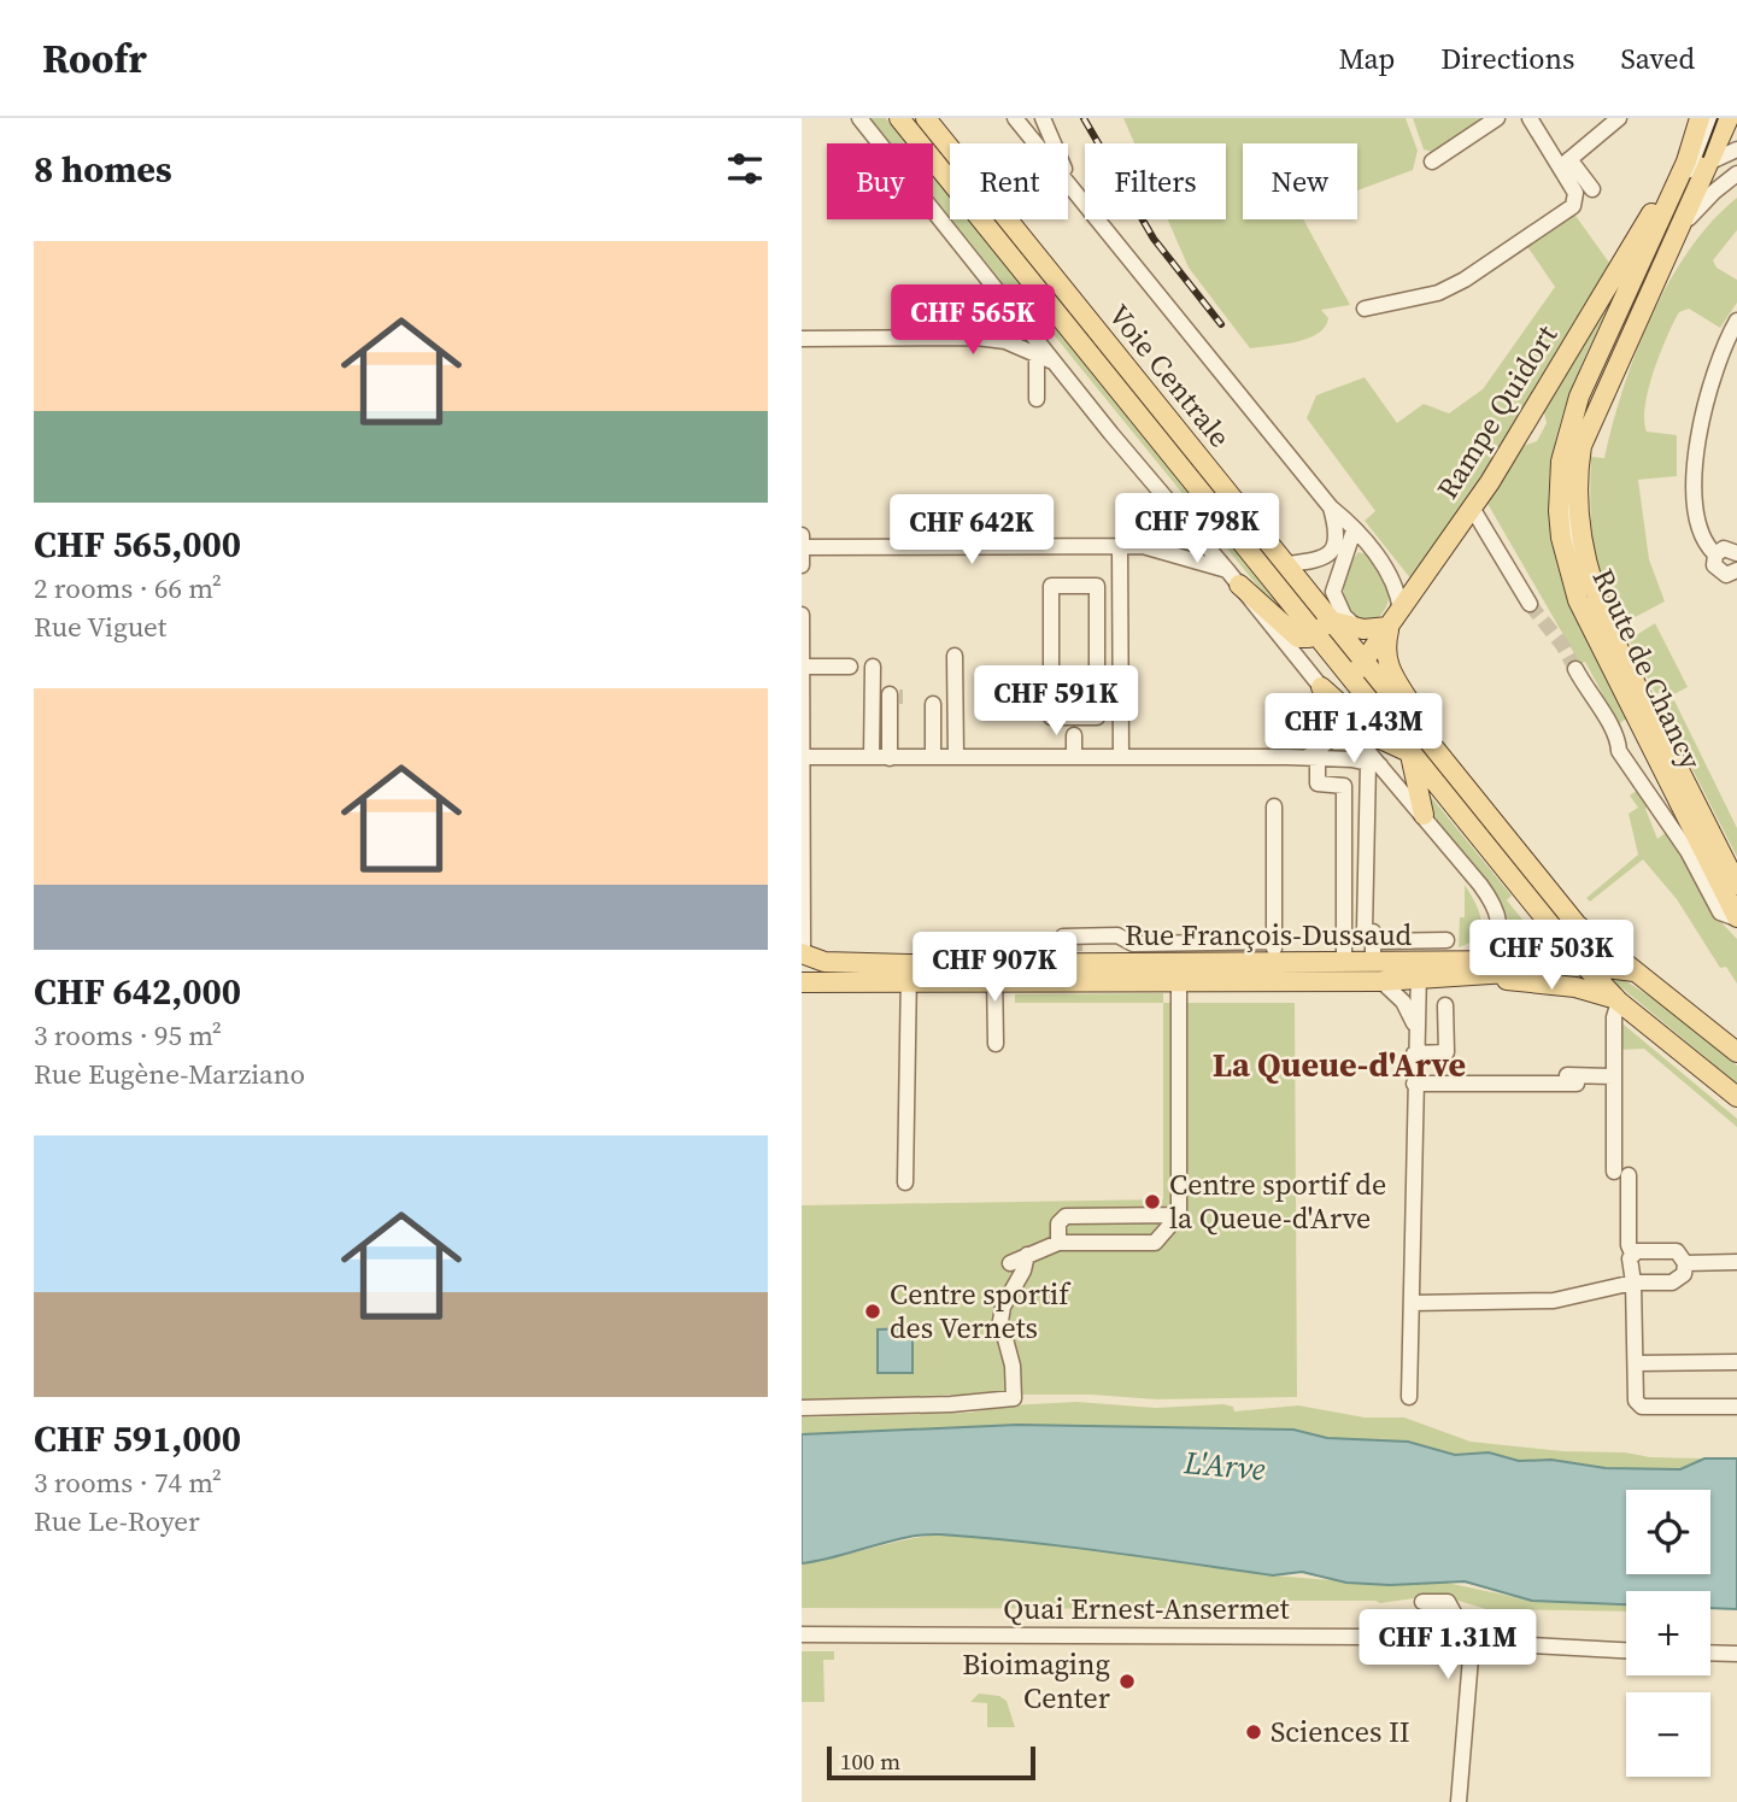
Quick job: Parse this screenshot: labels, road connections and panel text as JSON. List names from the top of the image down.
{
  "streets": {
    "main road": [
      "Voie Centrale",
      "Rampe Quidort",
      "Route de Chancy",
      "Rue François-Dussaud"
    ],
    "street": ["Quai Ernest-Ansermet"]
  },
  "crossings": [
    ["Voie Centrale", "Rampe Quidort"],
    ["Voie Centrale", "Rue François-Dussaud"],
    ["Rampe Quidort", "Route de Chancy"]
  ],
  "districts": ["La Queue-d'Arve"],
  "water": ["L'Arve"],
  "places": [
    "Centre sportif de la Queue-d'Arve",
    "Centre sportif des Vernets",
    "Bioimaging Center",
    "Sciences II"
  ],
  "scale_bar": "100 m",
  "page": {
    "header": "Roofr",
    "nav": ["Map", "Directions", "Saved"],
    "heading": "8 homes",
    "chip": [
      "Buy",
      "Rent",
      "Filters",
      "New"
    ],
    "list": [
      {
        "name": "CHF 565,000",
        "note": "2 rooms · 66 m² · Rue Viguet"
      },
      {
        "name": "CHF 642,000",
        "note": "3 rooms · 95 m² · Rue Eugène-Marziano"
      },
      {
        "name": "CHF 591,000",
        "note": "3 rooms · 74 m² · Rue Le-Royer"
      }
    ],
    "price": [
      "CHF 565K",
      "CHF 798K",
      "CHF 642K",
      "CHF 591K",
      "CHF 1.43M",
      "CHF 503K",
      "CHF 907K",
      "CHF 1.31M"
    ],
    "map_buttons": ["+", "−"],
    "scale": "100 m"
  }
}
